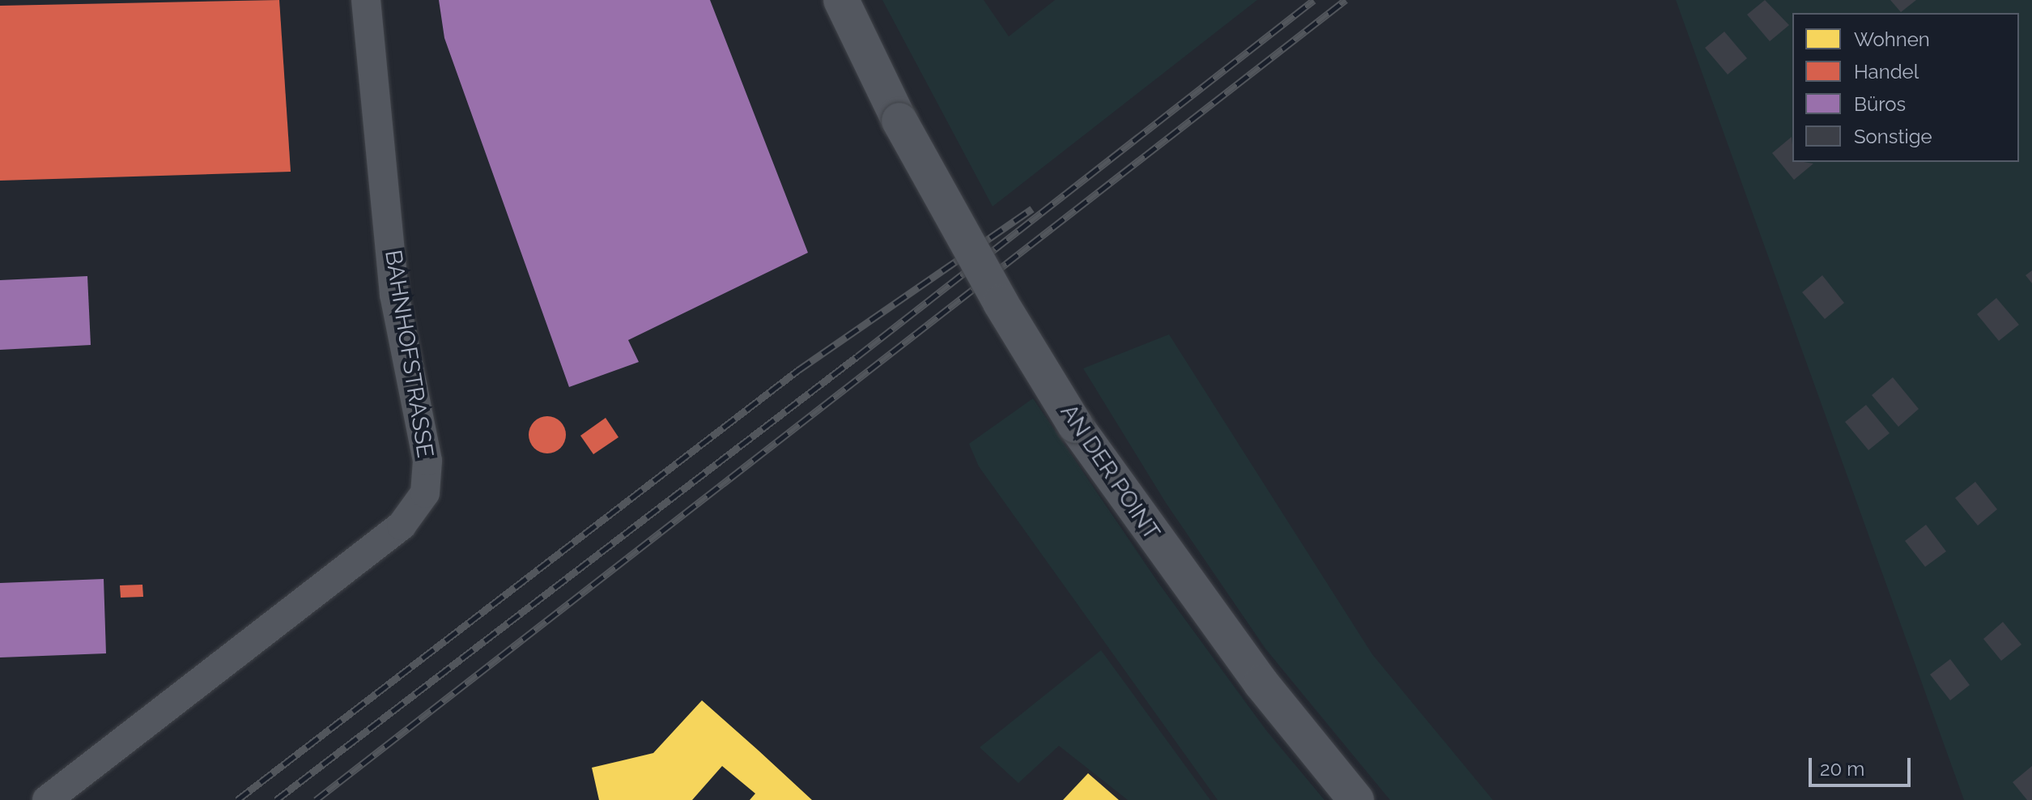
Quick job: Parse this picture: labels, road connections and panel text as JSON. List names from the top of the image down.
{
  "streets": {
    "street": ["BAHNHOFSTRASSE", "AN DER POINT"]
  },
  "legend": [
    "Wohnen",
    "Handel",
    "Büros",
    "Sonstige"
  ],
  "scale_bar": "20 m"
}
